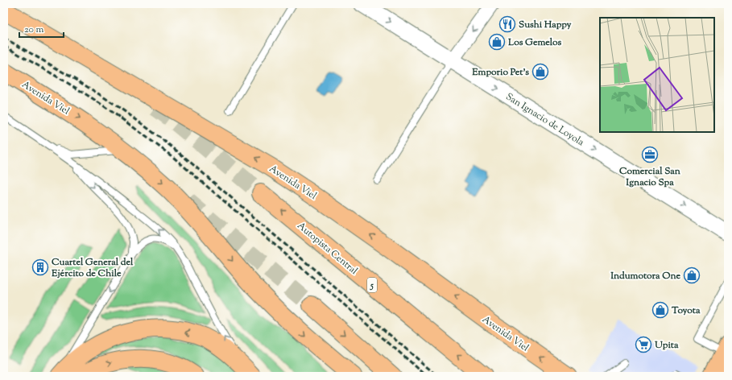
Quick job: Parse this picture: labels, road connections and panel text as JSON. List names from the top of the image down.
{
  "streets": {
    "main road": ["Avenida Viel", "Autopista Central", "5"],
    "street": ["San Ignacio de Loyola"]
  },
  "one_way": ["San Ignacio de Loyola"],
  "places": {
    "restaurant": ["Sushi Happy"],
    "shop": [
      "Los Gemelos",
      "Emporio Pet's",
      "Indumotora One",
      "Toyota"
    ],
    "office": ["Comercial San Ignacio Spa"],
    "building": ["Cuartel General del Ejército de Chile"],
    "supermarket": ["Upita"]
  },
  "scale_bar": "20 m"
}
